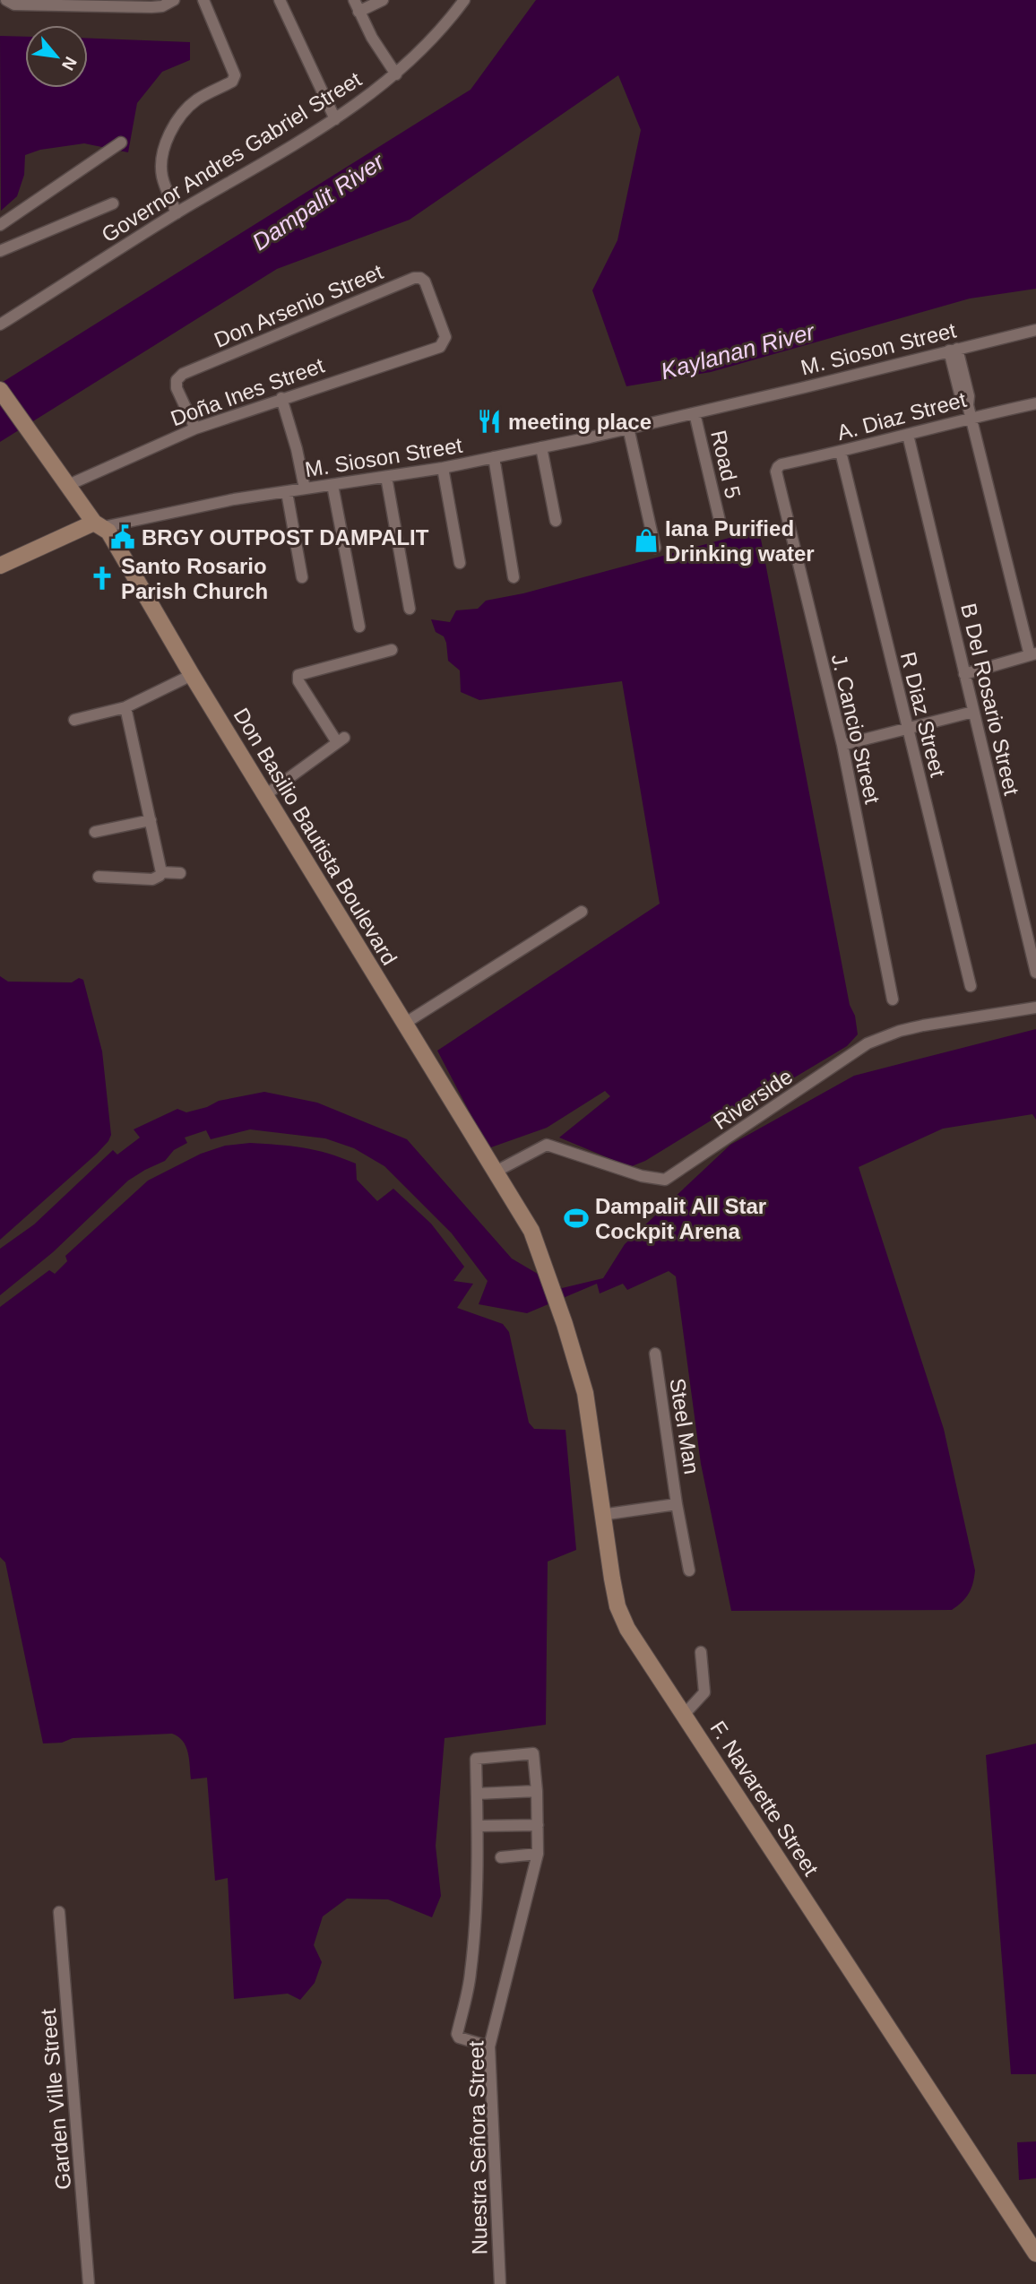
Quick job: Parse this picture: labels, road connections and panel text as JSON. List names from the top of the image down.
{
  "streets": {
    "main road": ["Don Basilio Bautista Boulevard", "F. Navarette Street"],
    "street": [
      "Governor Andres Gabriel Street",
      "Don Arsenio Street",
      "M. Sioson Street",
      "Doña Ines Street",
      "A. Diaz Street",
      "Road 5",
      "B Del Rosario Street",
      "R Diaz Street",
      "J. Cancio Street",
      "Riverside",
      "Steel Man",
      "Garden Ville Street",
      "Nuestra Señora Street"
    ]
  },
  "crossings": [
    ["Don Arsenio Street", "Doña Ines Street"],
    ["M. Sioson Street", "Road 5"],
    ["M. Sioson Street", "Don Basilio Bautista Boulevard"],
    ["Doña Ines Street", "Don Basilio Bautista Boulevard"],
    ["A. Diaz Street", "B Del Rosario Street"],
    ["A. Diaz Street", "R Diaz Street"],
    ["A. Diaz Street", "J. Cancio Street"],
    ["Don Basilio Bautista Boulevard", "Riverside"],
    ["Don Basilio Bautista Boulevard", "F. Navarette Street"],
    ["Steel Man", "F. Navarette Street"]
  ],
  "water": ["Dampalit River", "Kaylanan River"],
  "places": {
    "restaurant": ["meeting place"],
    "public building": ["BRGY OUTPOST DAMPALIT"],
    "shop": ["Iana Purified Drinking water"],
    "church": ["Santo Rosario Parish Church"],
    "sports": ["Dampalit All Star Cockpit Arena"]
  },
  "north": "bottom right"
}
